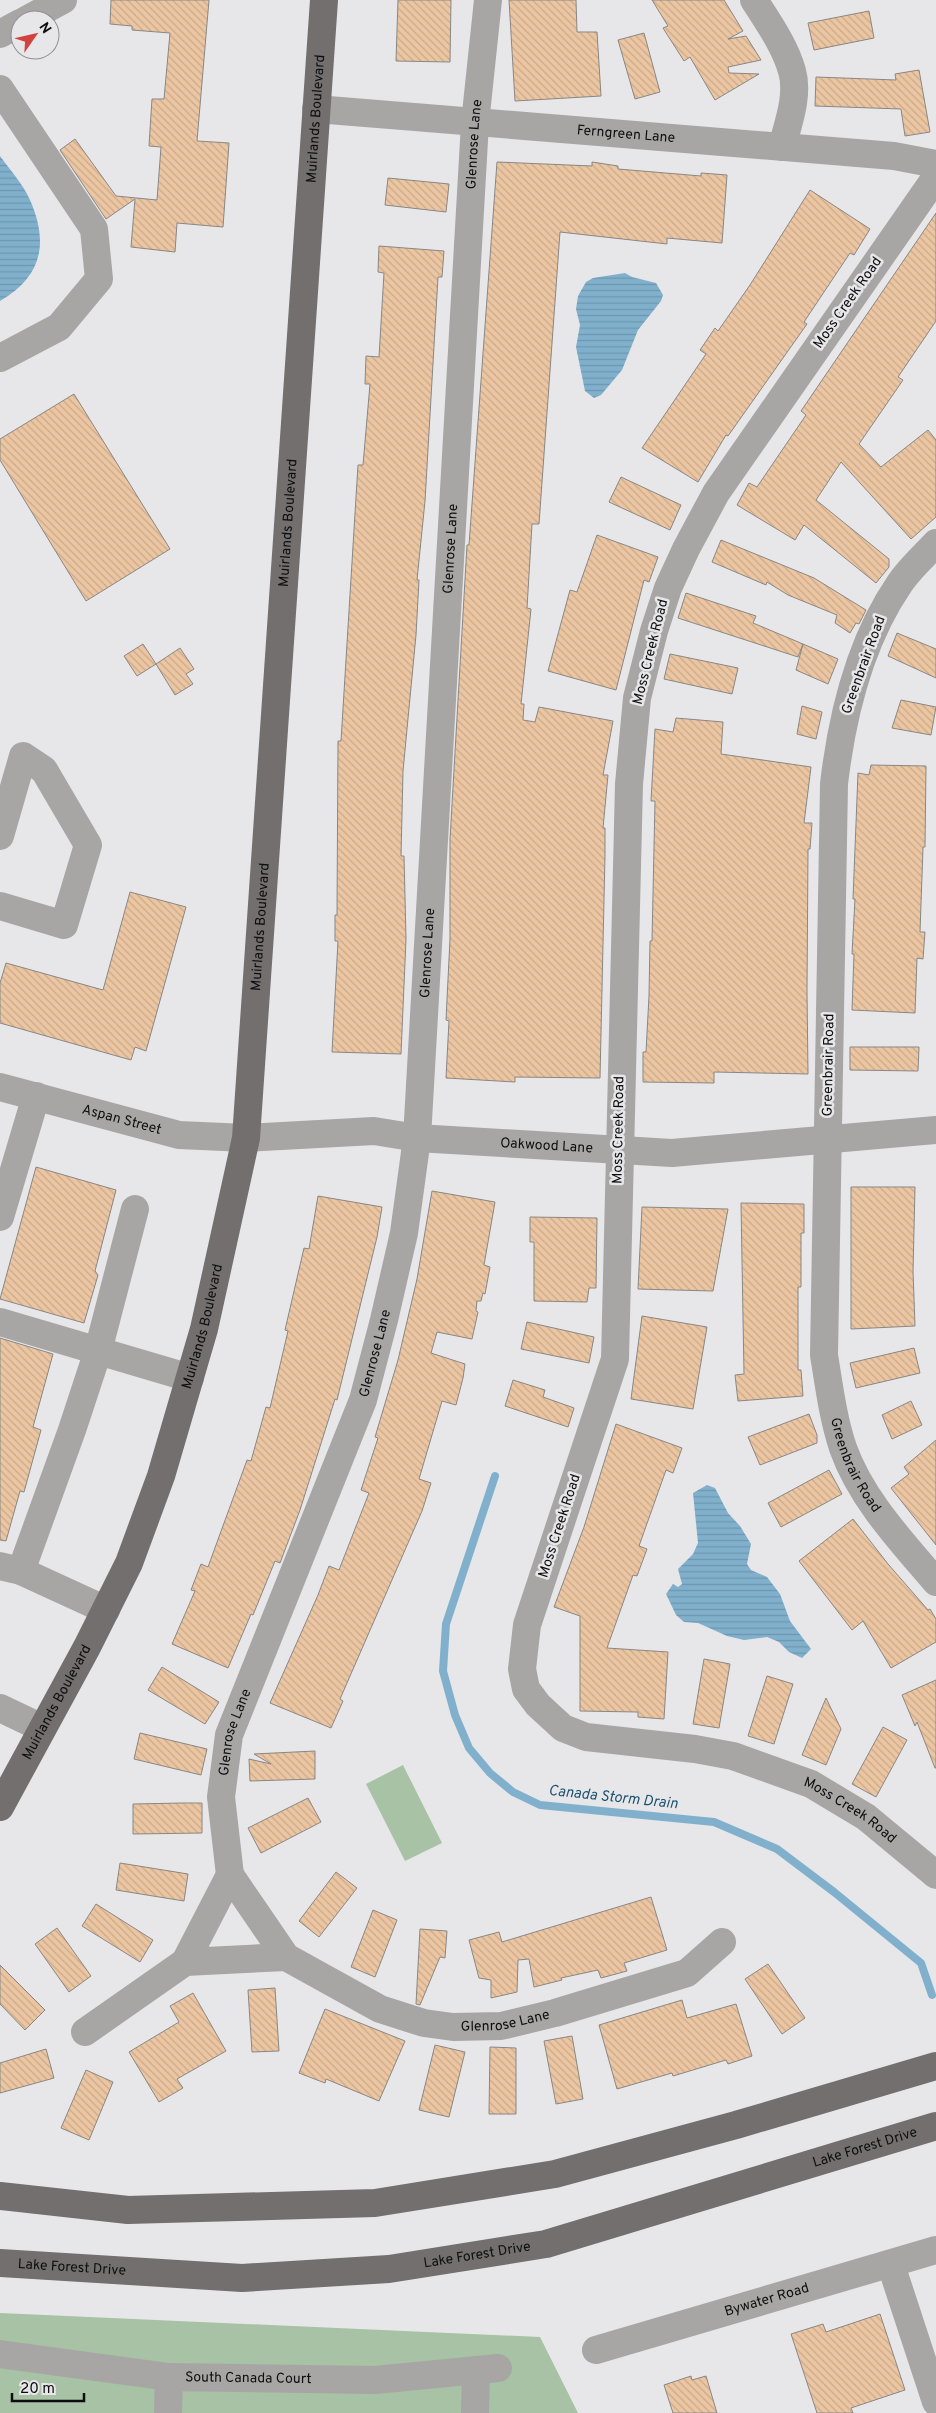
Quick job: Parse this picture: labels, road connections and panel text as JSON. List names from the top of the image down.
{
  "streets": {
    "main road": ["Muirlands Boulevard", "Lake Forest Drive"],
    "street": [
      "Ferngreen Lane",
      "Glenrose Lane",
      "Moss Creek Road",
      "Greenbrair Road",
      "Aspan Street",
      "Oakwood Lane",
      "Bywater Road",
      "South Canada Court"
    ]
  },
  "crossings": [
    ["Muirlands Boulevard", "Ferngreen Lane"],
    ["Muirlands Boulevard", "Aspan Street"],
    ["Muirlands Boulevard", "Oakwood Lane"],
    ["Ferngreen Lane", "Glenrose Lane"],
    ["Glenrose Lane", "Oakwood Lane"],
    ["Moss Creek Road", "Oakwood Lane"],
    ["Greenbrair Road", "Oakwood Lane"],
    ["Aspan Street", "Oakwood Lane"]
  ],
  "water": ["Canada Storm Drain"],
  "scale_bar": "20 m",
  "north": "top right"
}
